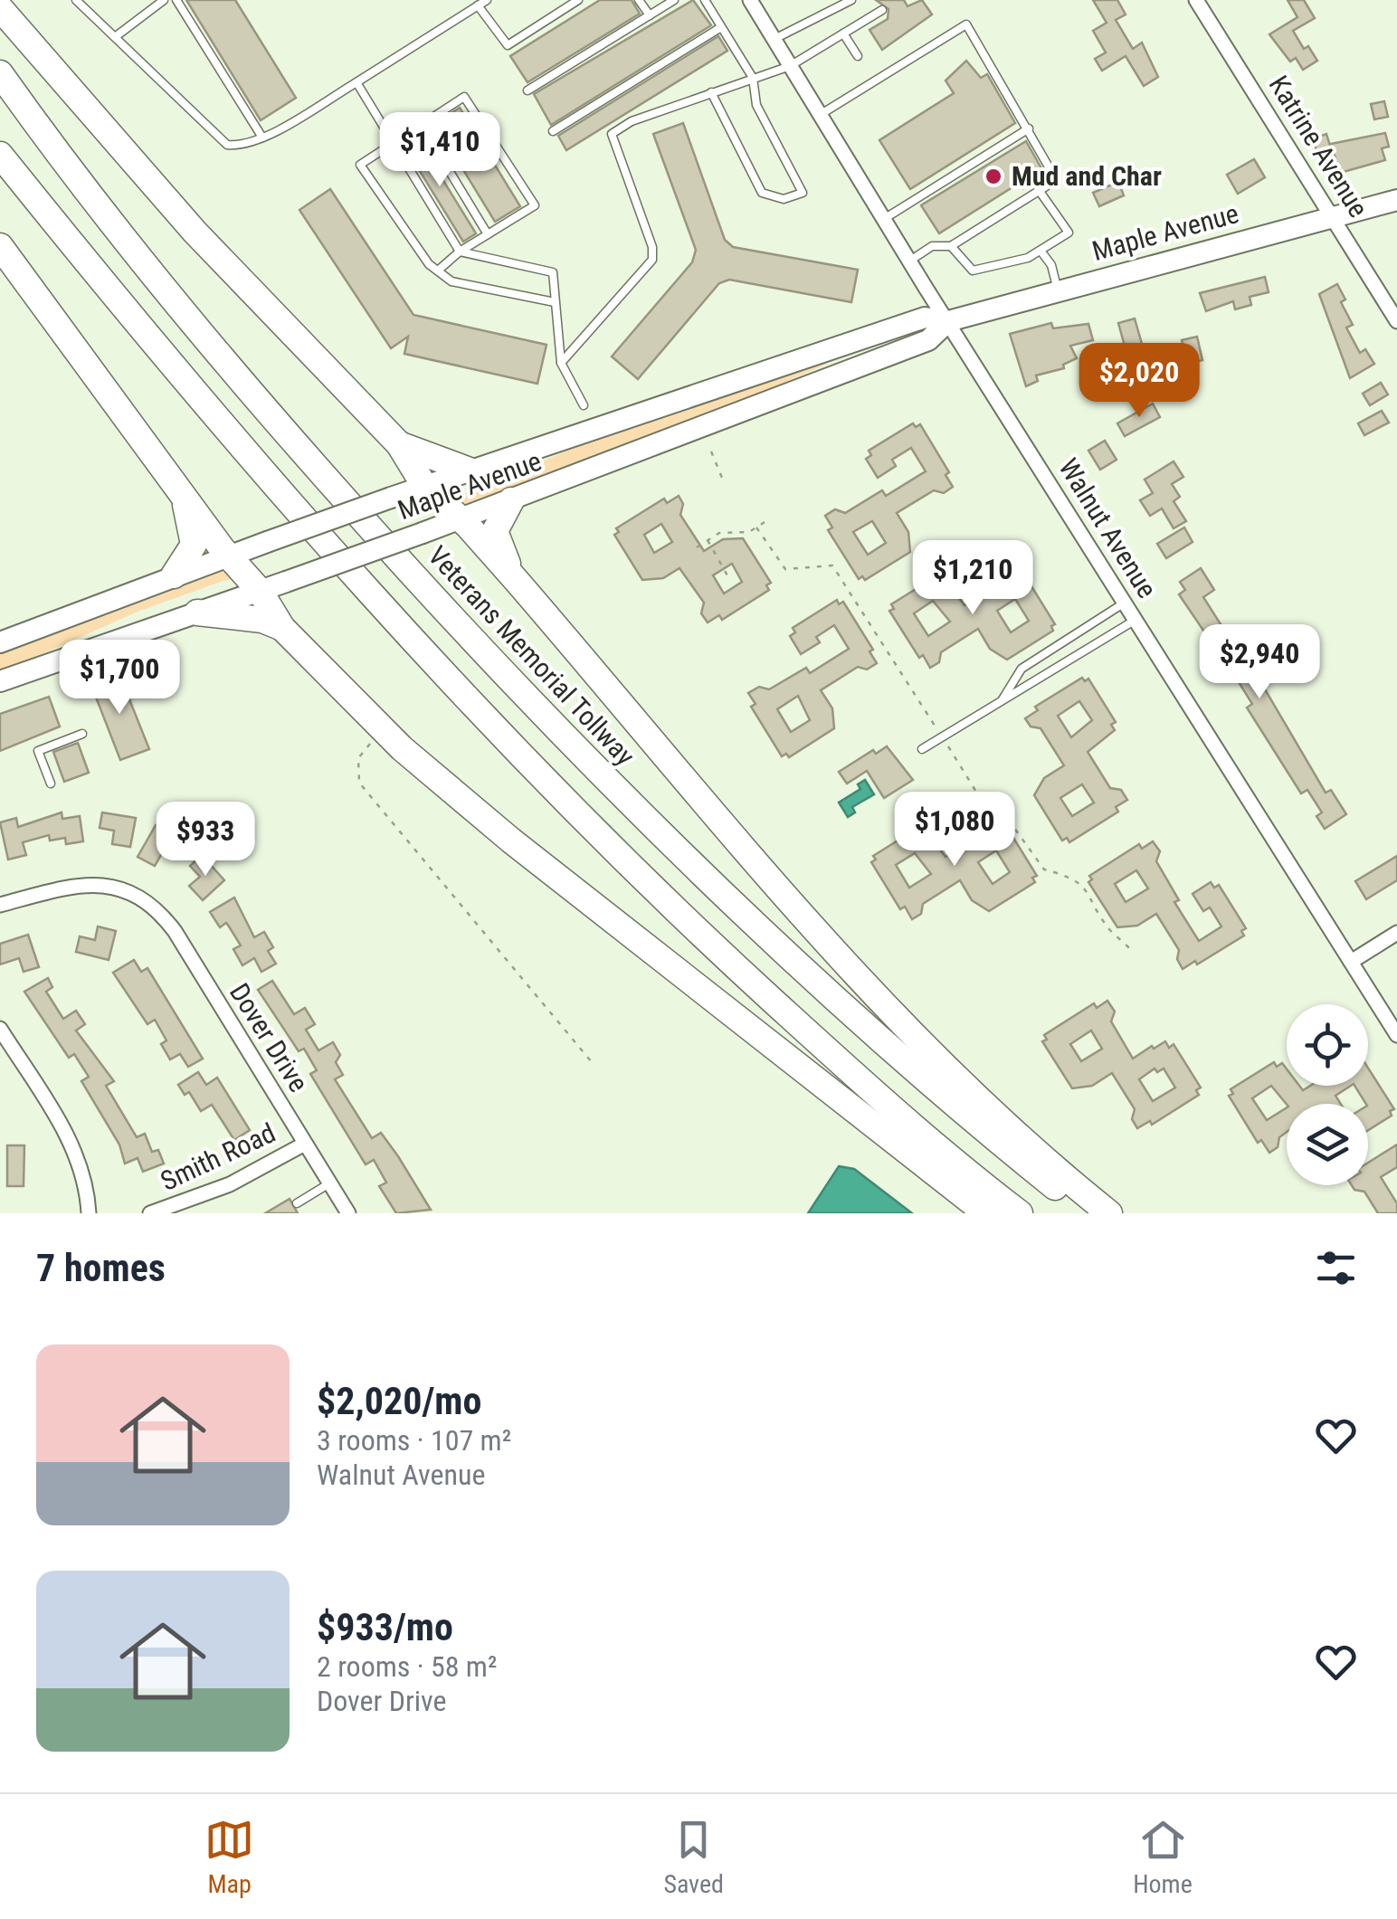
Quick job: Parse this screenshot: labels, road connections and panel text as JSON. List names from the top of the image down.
{
  "streets": {
    "highway": ["Veterans Memorial Tollway"],
    "main road": ["Maple Avenue"],
    "street": [
      "Katrine Avenue",
      "Walnut Avenue",
      "Dover Drive",
      "Smith Road"
    ]
  },
  "crossings": [
    ["Katrine Avenue", "Maple Avenue"],
    ["Maple Avenue", "Walnut Avenue"],
    ["Dover Drive", "Smith Road"]
  ],
  "places": ["Mud and Char"],
  "page": {
    "price": [
      "$1,410",
      "$2,020",
      "$1,210",
      "$2,940",
      "$1,700",
      "$1,080",
      "$933"
    ],
    "heading": "7 homes",
    "list": [
      {
        "name": "$2,020/mo",
        "note": "3 rooms · 107 m² · Walnut Avenue"
      },
      {
        "name": "$933/mo",
        "note": "2 rooms · 58 m² · Dover Drive"
      }
    ],
    "tabs": ["Map", "Saved", "Home"]
  }
}
